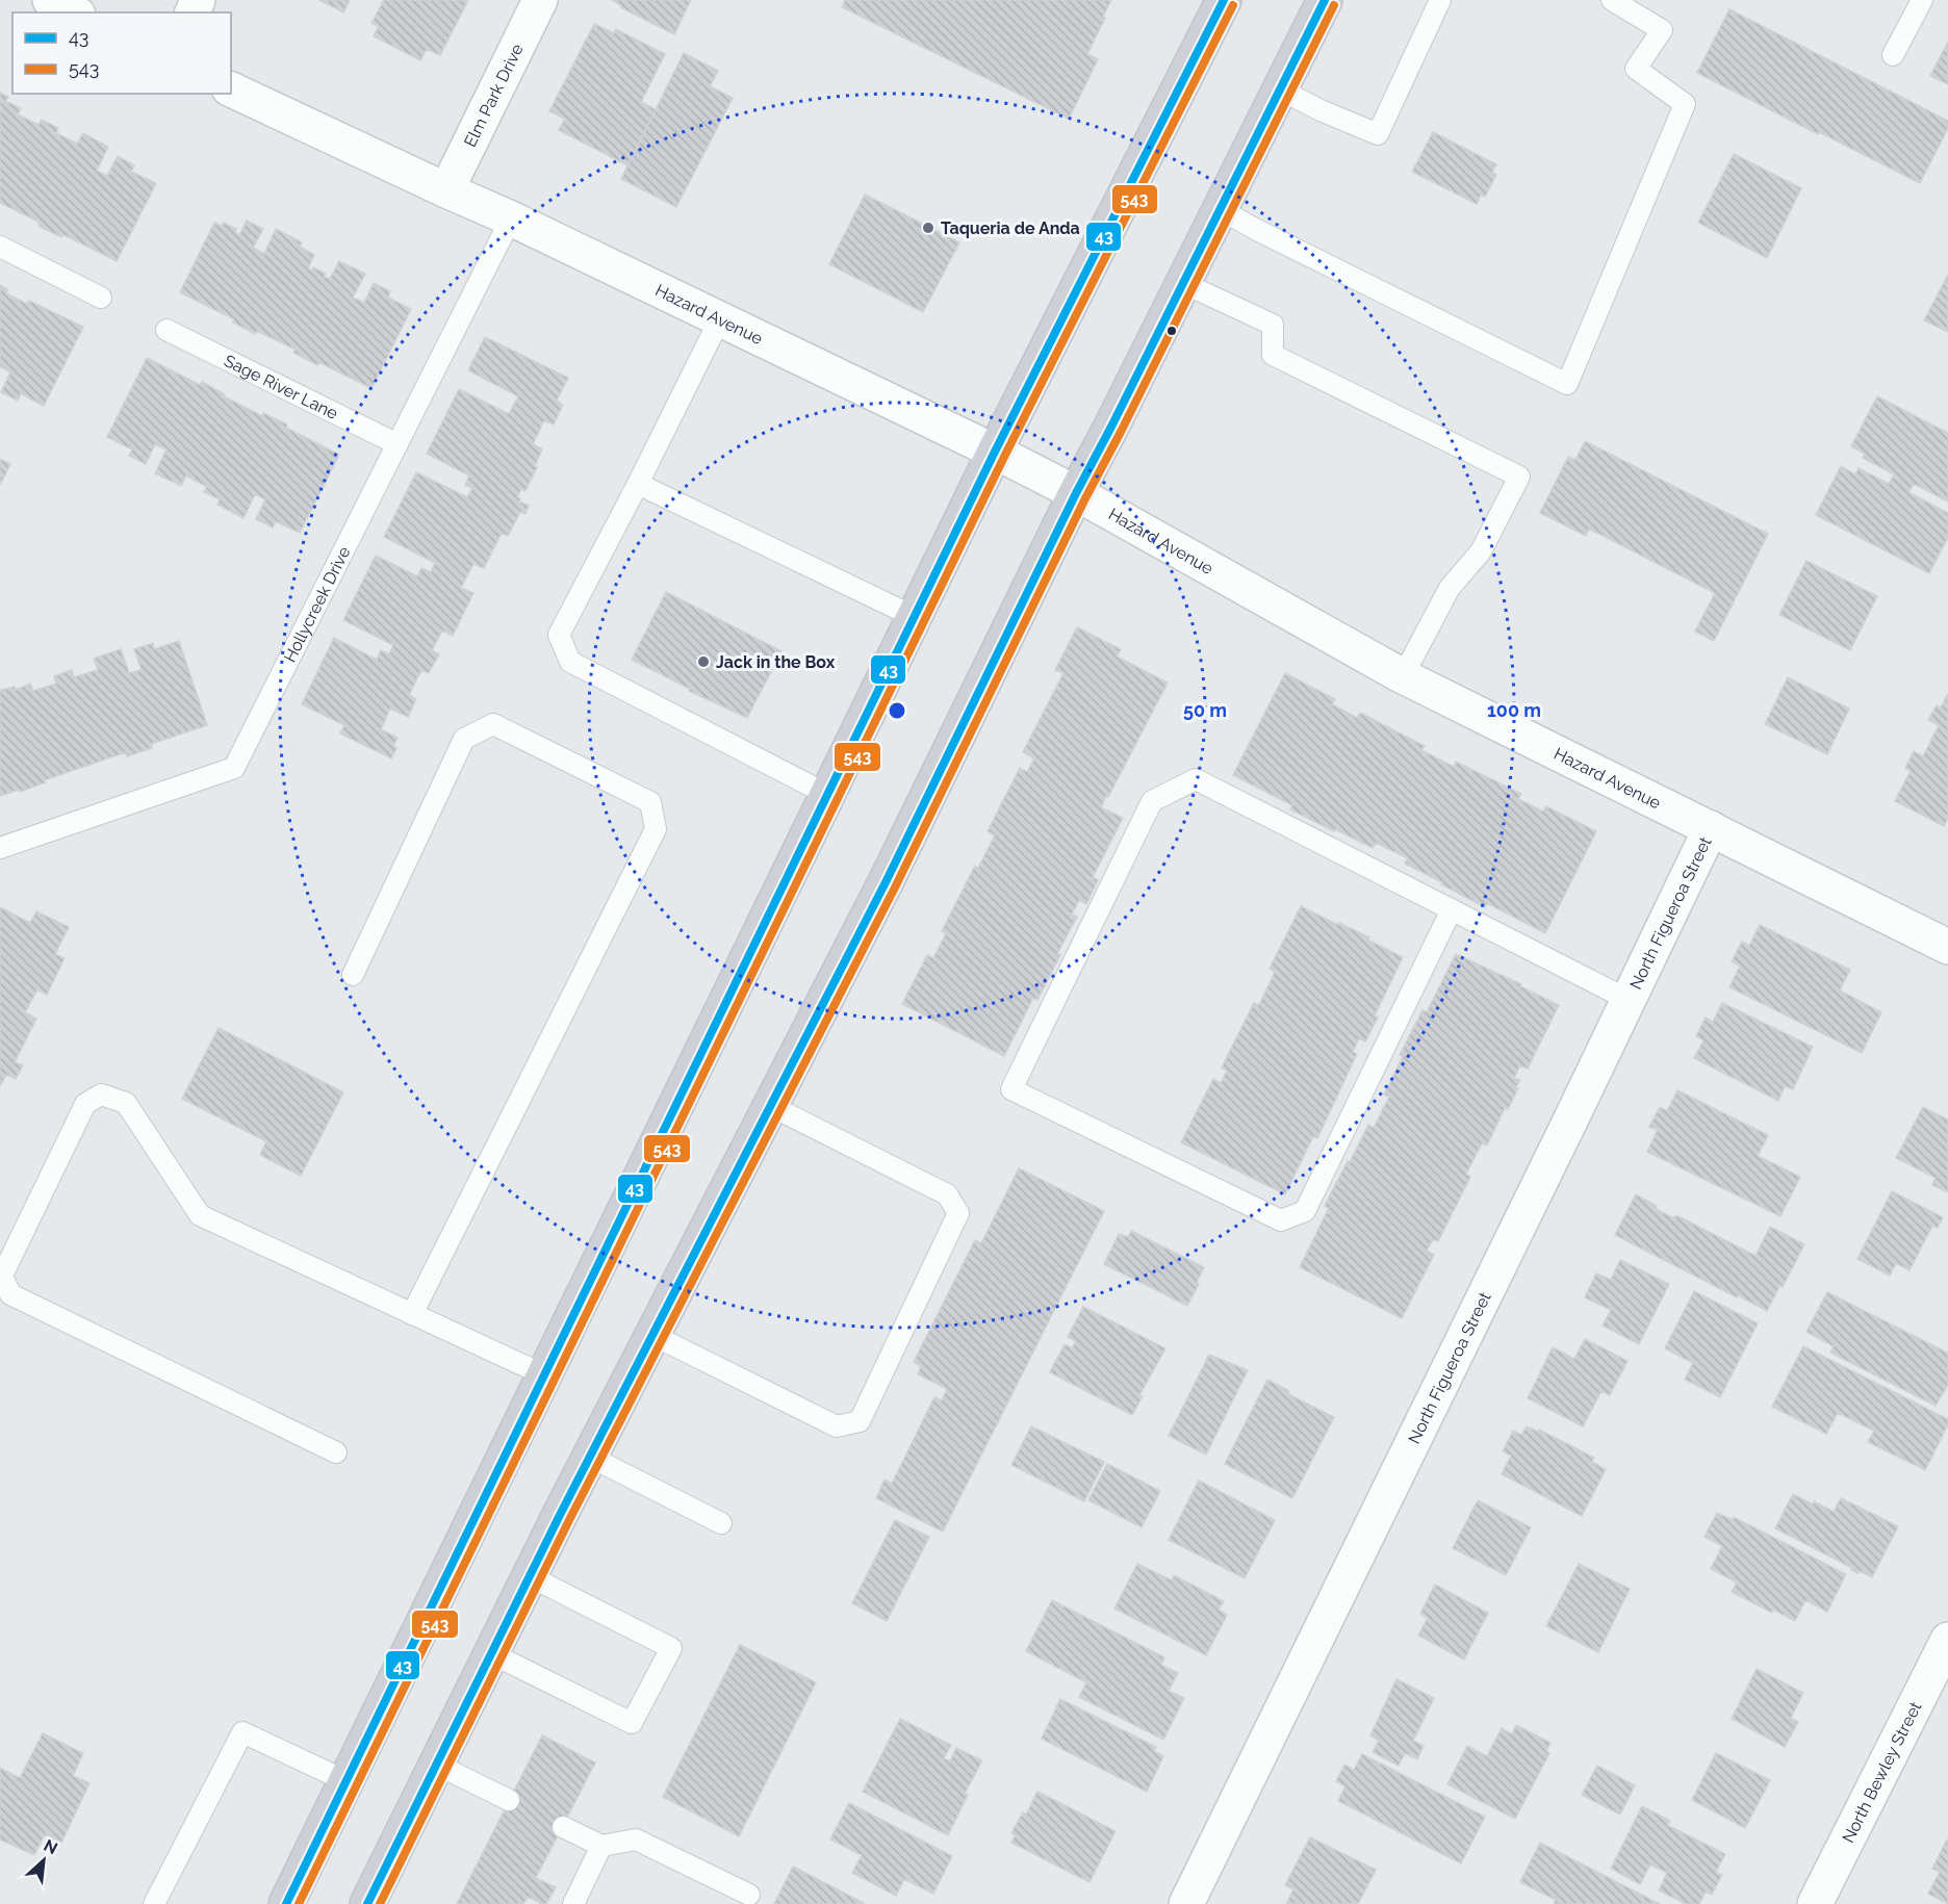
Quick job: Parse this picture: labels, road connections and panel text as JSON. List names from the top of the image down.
{
  "streets": {
    "street": [
      "Elm Park Drive",
      "Hazard Avenue",
      "North Figueroa Street",
      "North Bewley Street"
    ],
    "lane": ["Sage River Lane", "Hollycreek Drive"]
  },
  "crossings": [
    ["Elm Park Drive", "Hazard Avenue"],
    ["Hazard Avenue", "Hollycreek Drive"],
    ["Hazard Avenue", "North Figueroa Street"],
    ["Sage River Lane", "Hollycreek Drive"]
  ],
  "places": ["Taqueria de Anda", "Jack in the Box"],
  "lines": ["transit line 43", "transit line 543"],
  "legend": ["43", "543"],
  "north": "top right",
  "rings": ["50 m", "100 m"]
}
